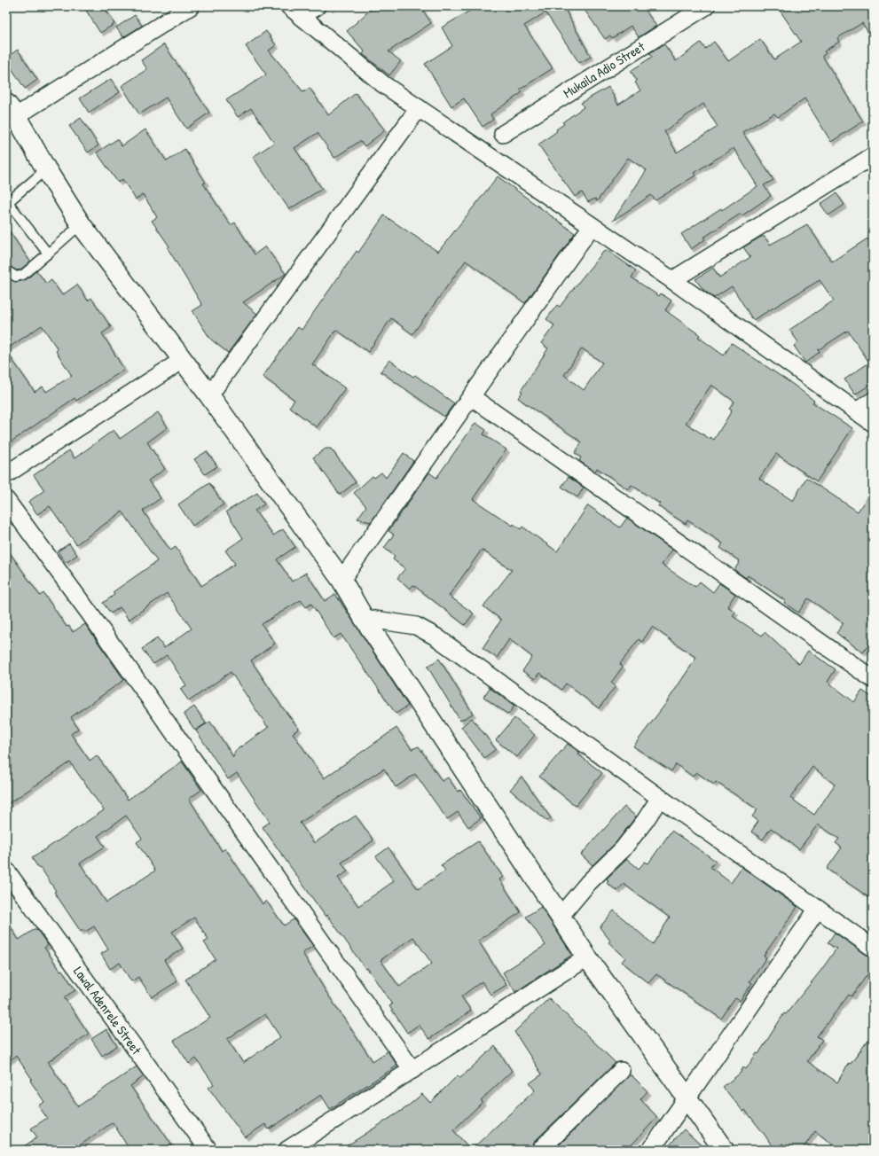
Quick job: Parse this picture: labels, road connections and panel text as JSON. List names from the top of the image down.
{
  "streets": {
    "street": ["Mukaila Adio Street", "Lawal Adenrele Street"]
  }
}
